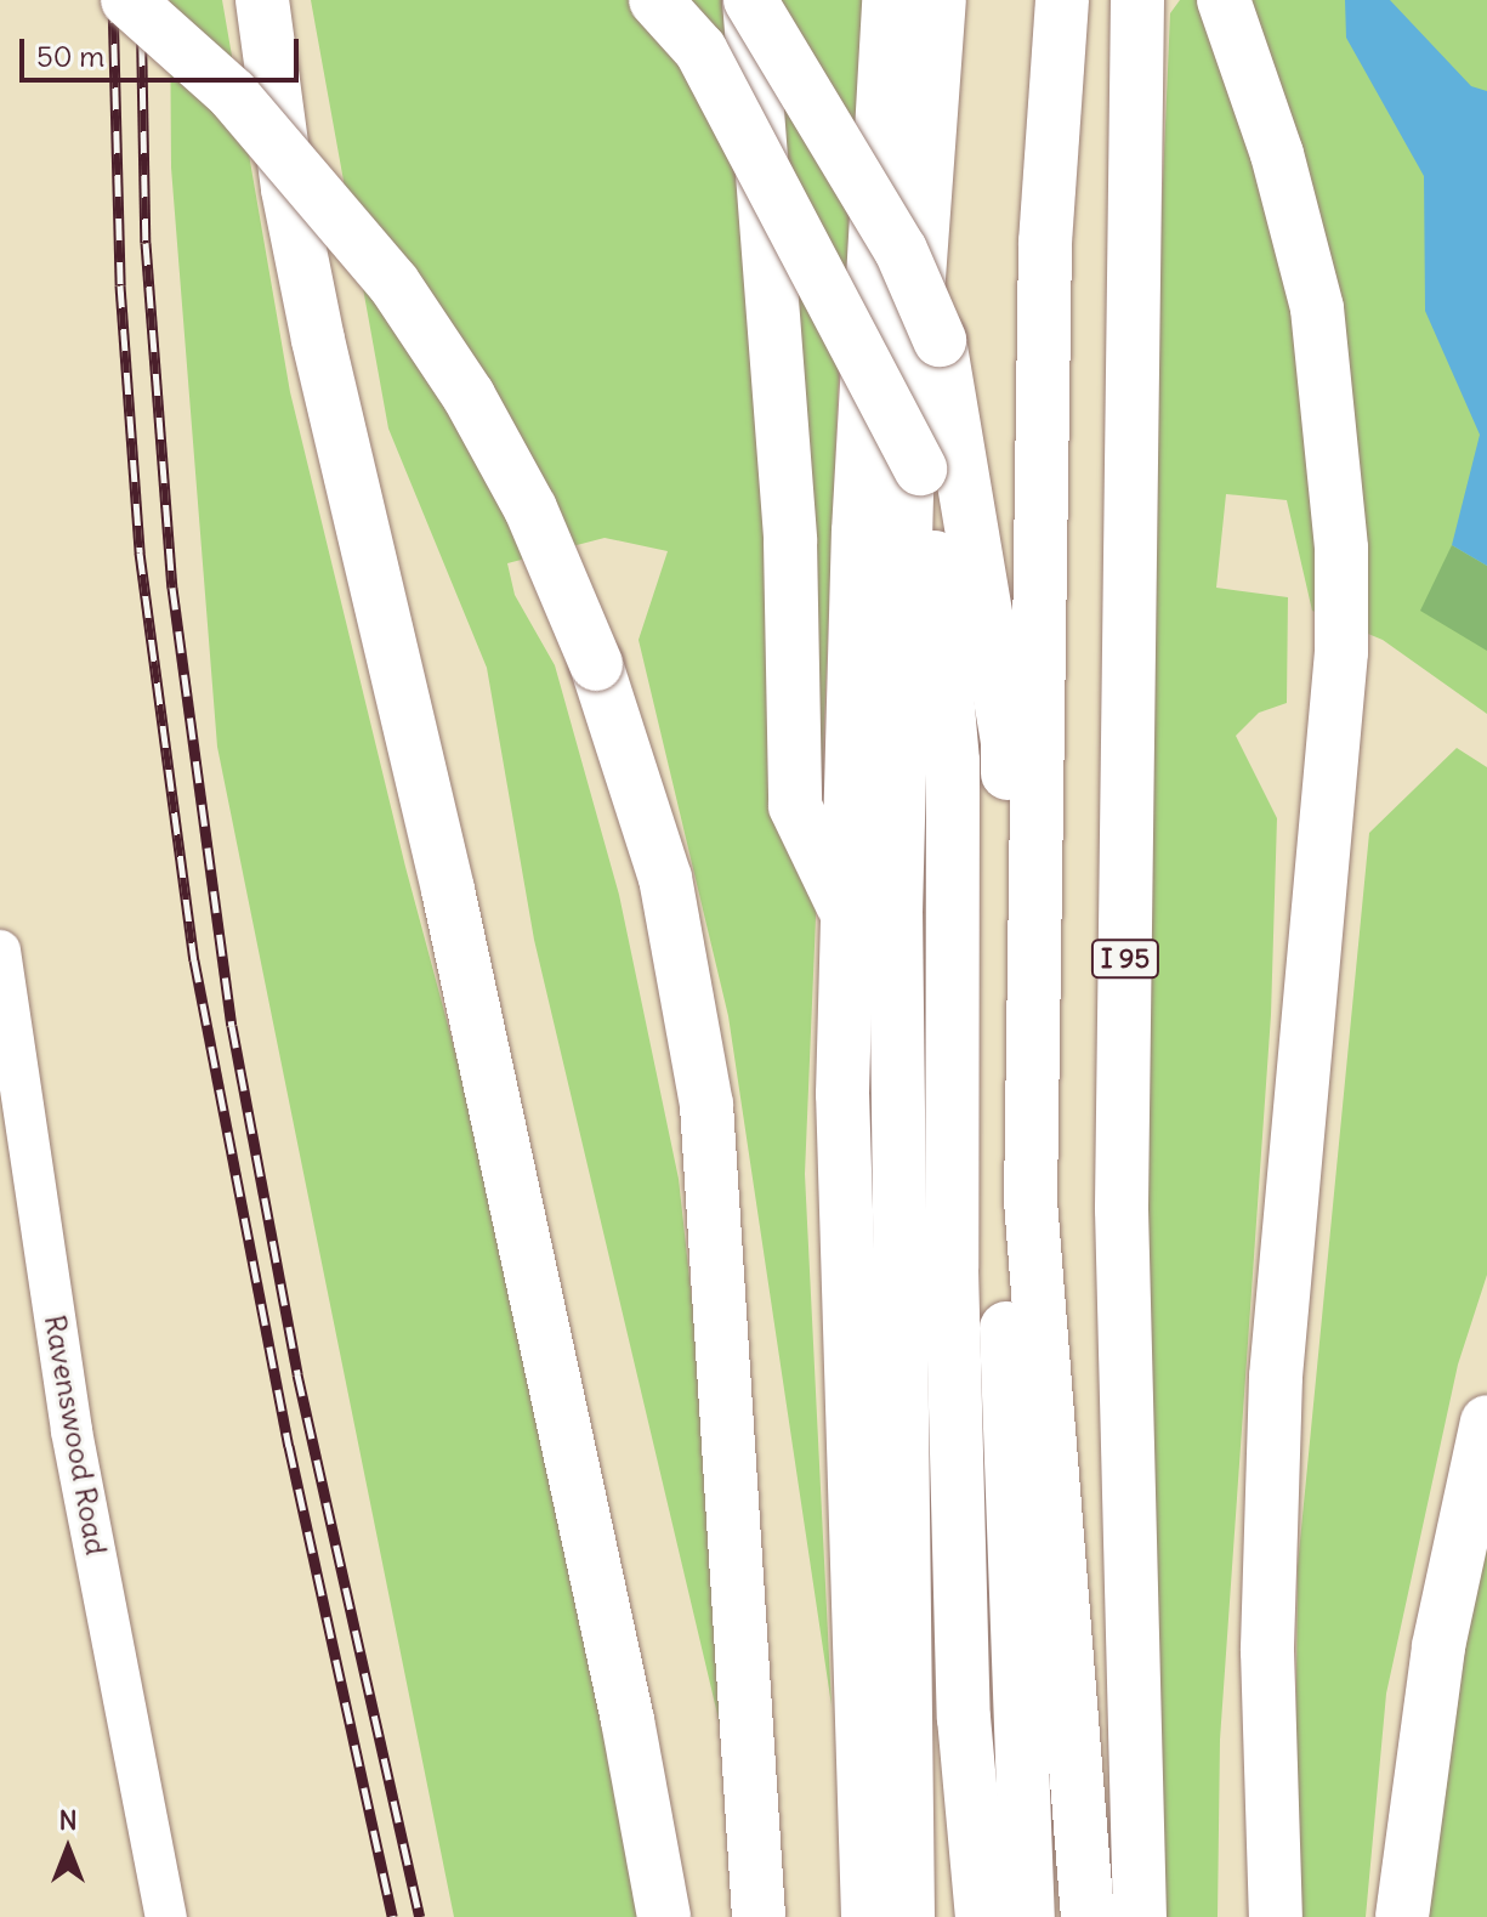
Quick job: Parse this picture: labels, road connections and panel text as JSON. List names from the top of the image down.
{
  "streets": {
    "highway": ["I 95"],
    "street": ["Ravenswood Road"]
  },
  "scale_bar": "50 m",
  "north": "top"
}
